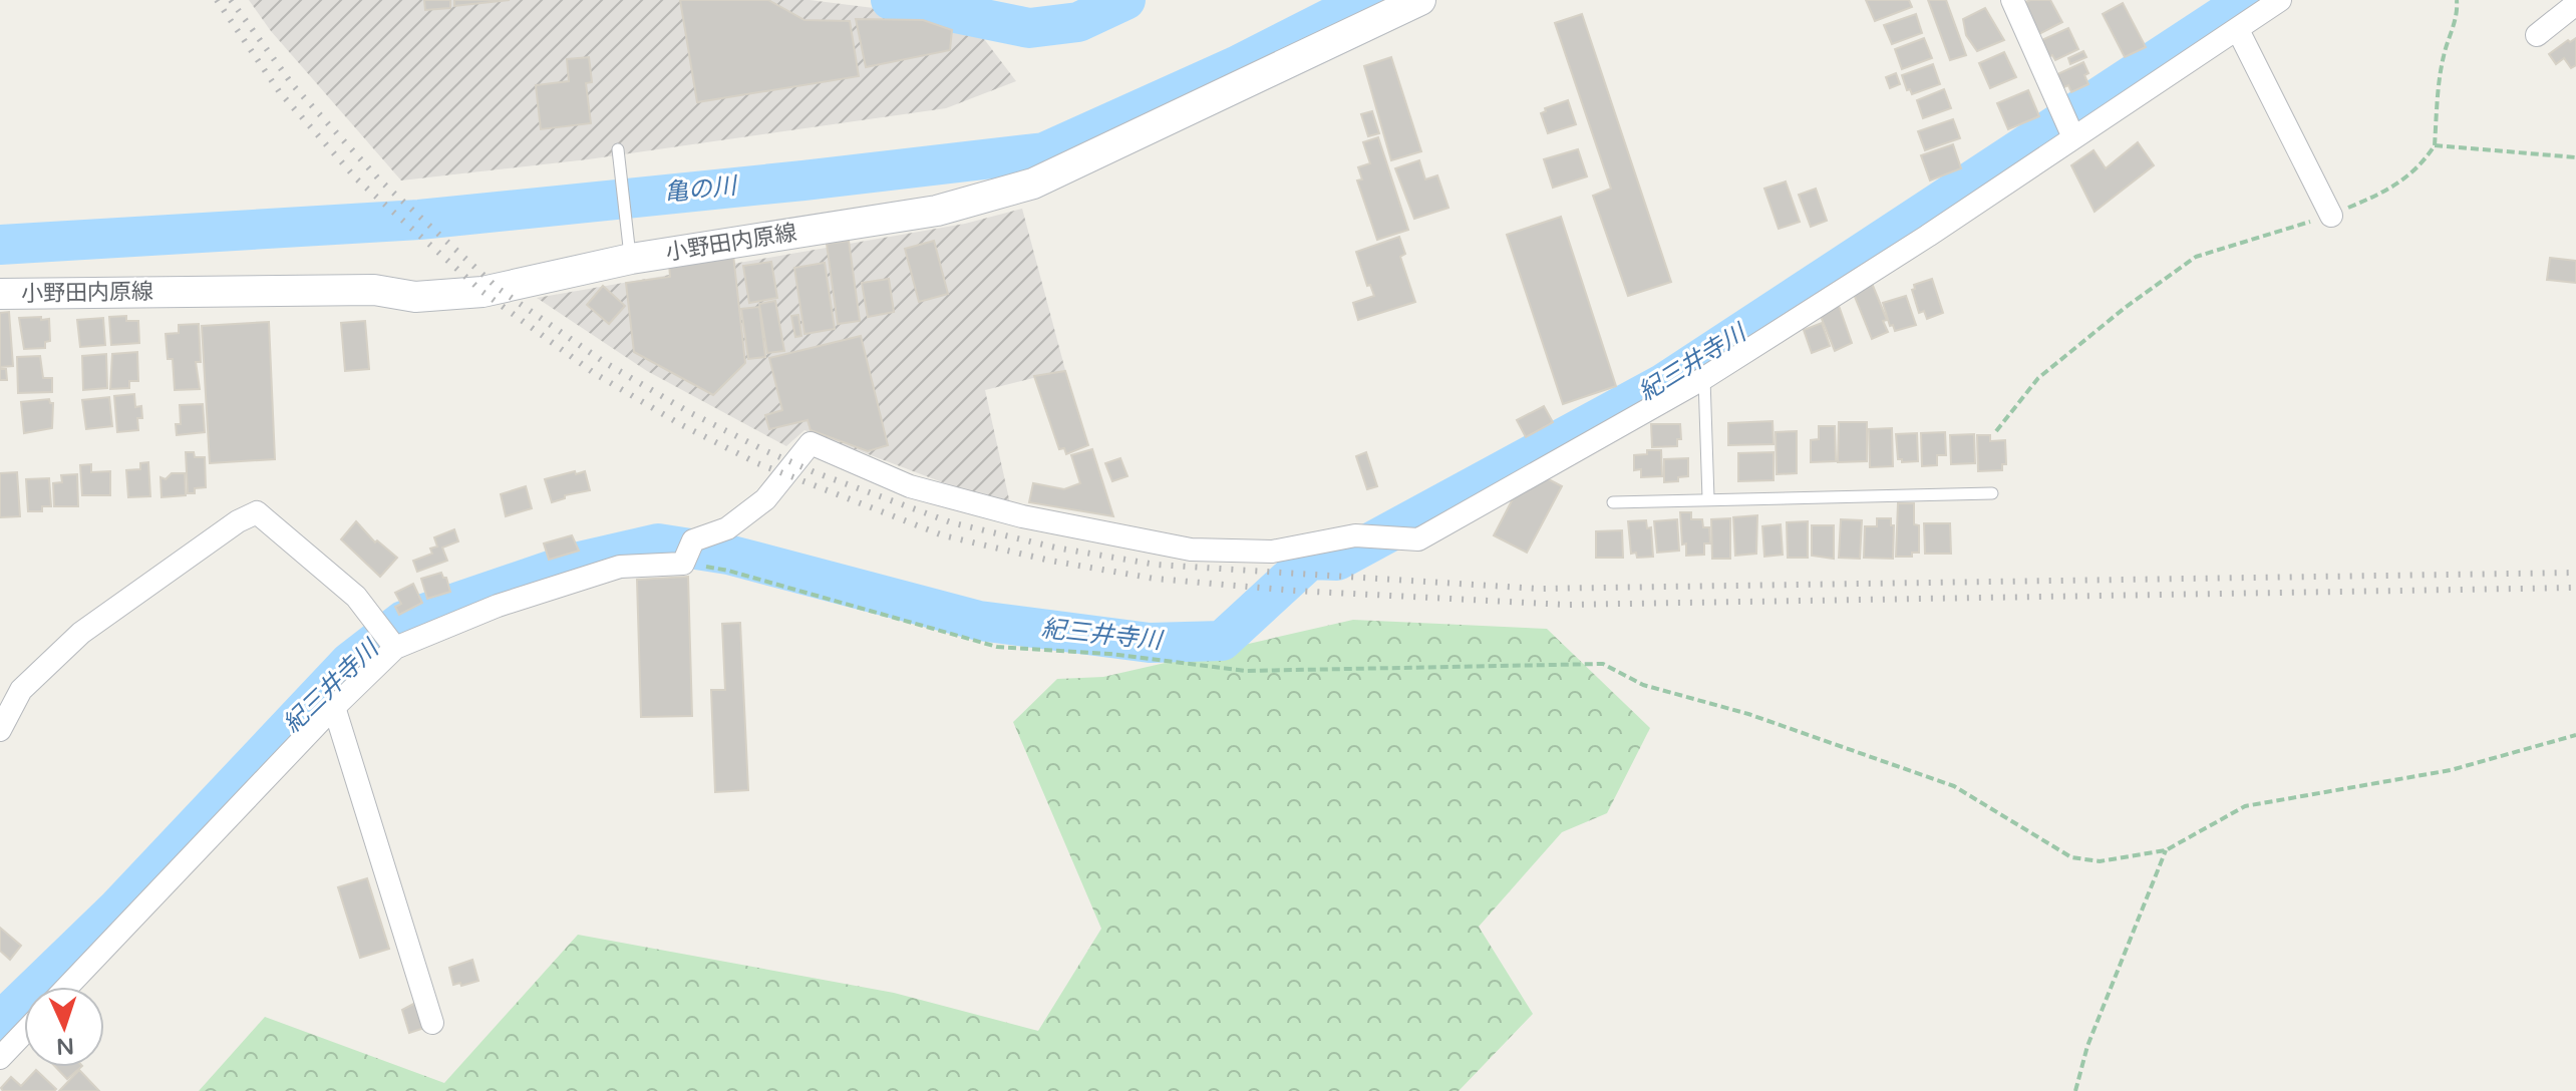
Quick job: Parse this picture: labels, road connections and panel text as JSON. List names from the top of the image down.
{
  "streets": {
    "main road": ["小野田内原線"]
  },
  "water": ["亀の川", "紀三井寺川"],
  "north": "bottom"
}
